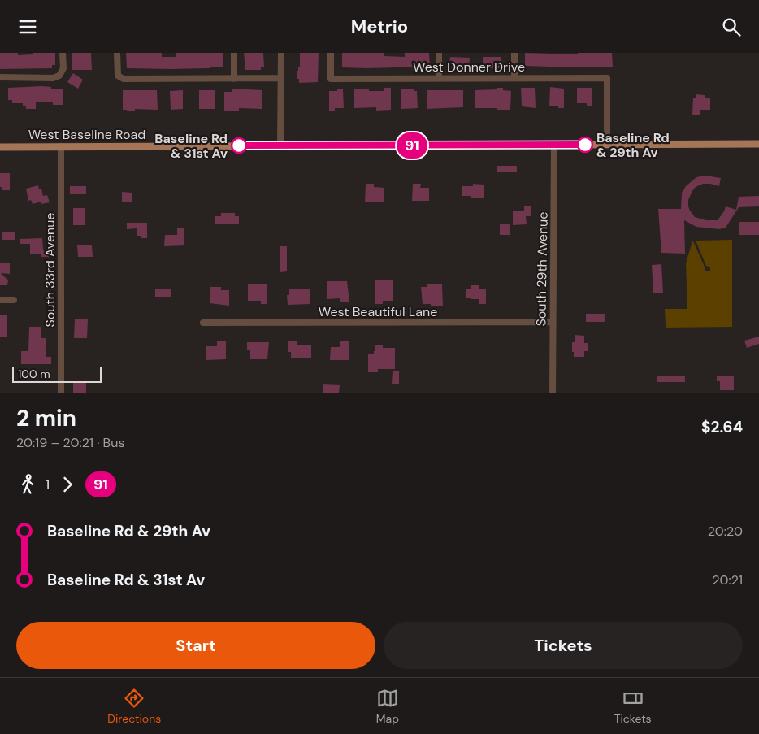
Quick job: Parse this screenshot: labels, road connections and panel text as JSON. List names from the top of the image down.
{
  "streets": {
    "main road": ["West Baseline Road"],
    "street": [
      "West Donner Drive",
      "South 29th Avenue",
      "South 33rd Avenue",
      "West Beautiful Lane"
    ]
  },
  "crossings": [
    ["West Donner Drive", "West Baseline Road"],
    ["West Baseline Road", "South 29th Avenue"],
    ["West Baseline Road", "South 33rd Avenue"],
    ["South 29th Avenue", "West Beautiful Lane"]
  ],
  "places": ["Baseline Rd & 29th Av", "Baseline Rd & 31st Av"],
  "lines": ["bus line 91"],
  "scale_bar": "100 m",
  "page": {
    "header": "Metrio",
    "on_map": "91",
    "scale": "100 m",
    "heading": ["2 min", "20:19 – 20:21 · Bus", "$2.64"],
    "legs": ["1", "91"],
    "list": [
      {
        "name": "Baseline Rd & 29th Av",
        "value": "20:20"
      },
      {
        "name": "Baseline Rd & 31st Av",
        "value": "20:21"
      }
    ],
    "buttons": ["Start", "Tickets"],
    "tabs": ["Directions", "Map", "Tickets"]
  }
}
